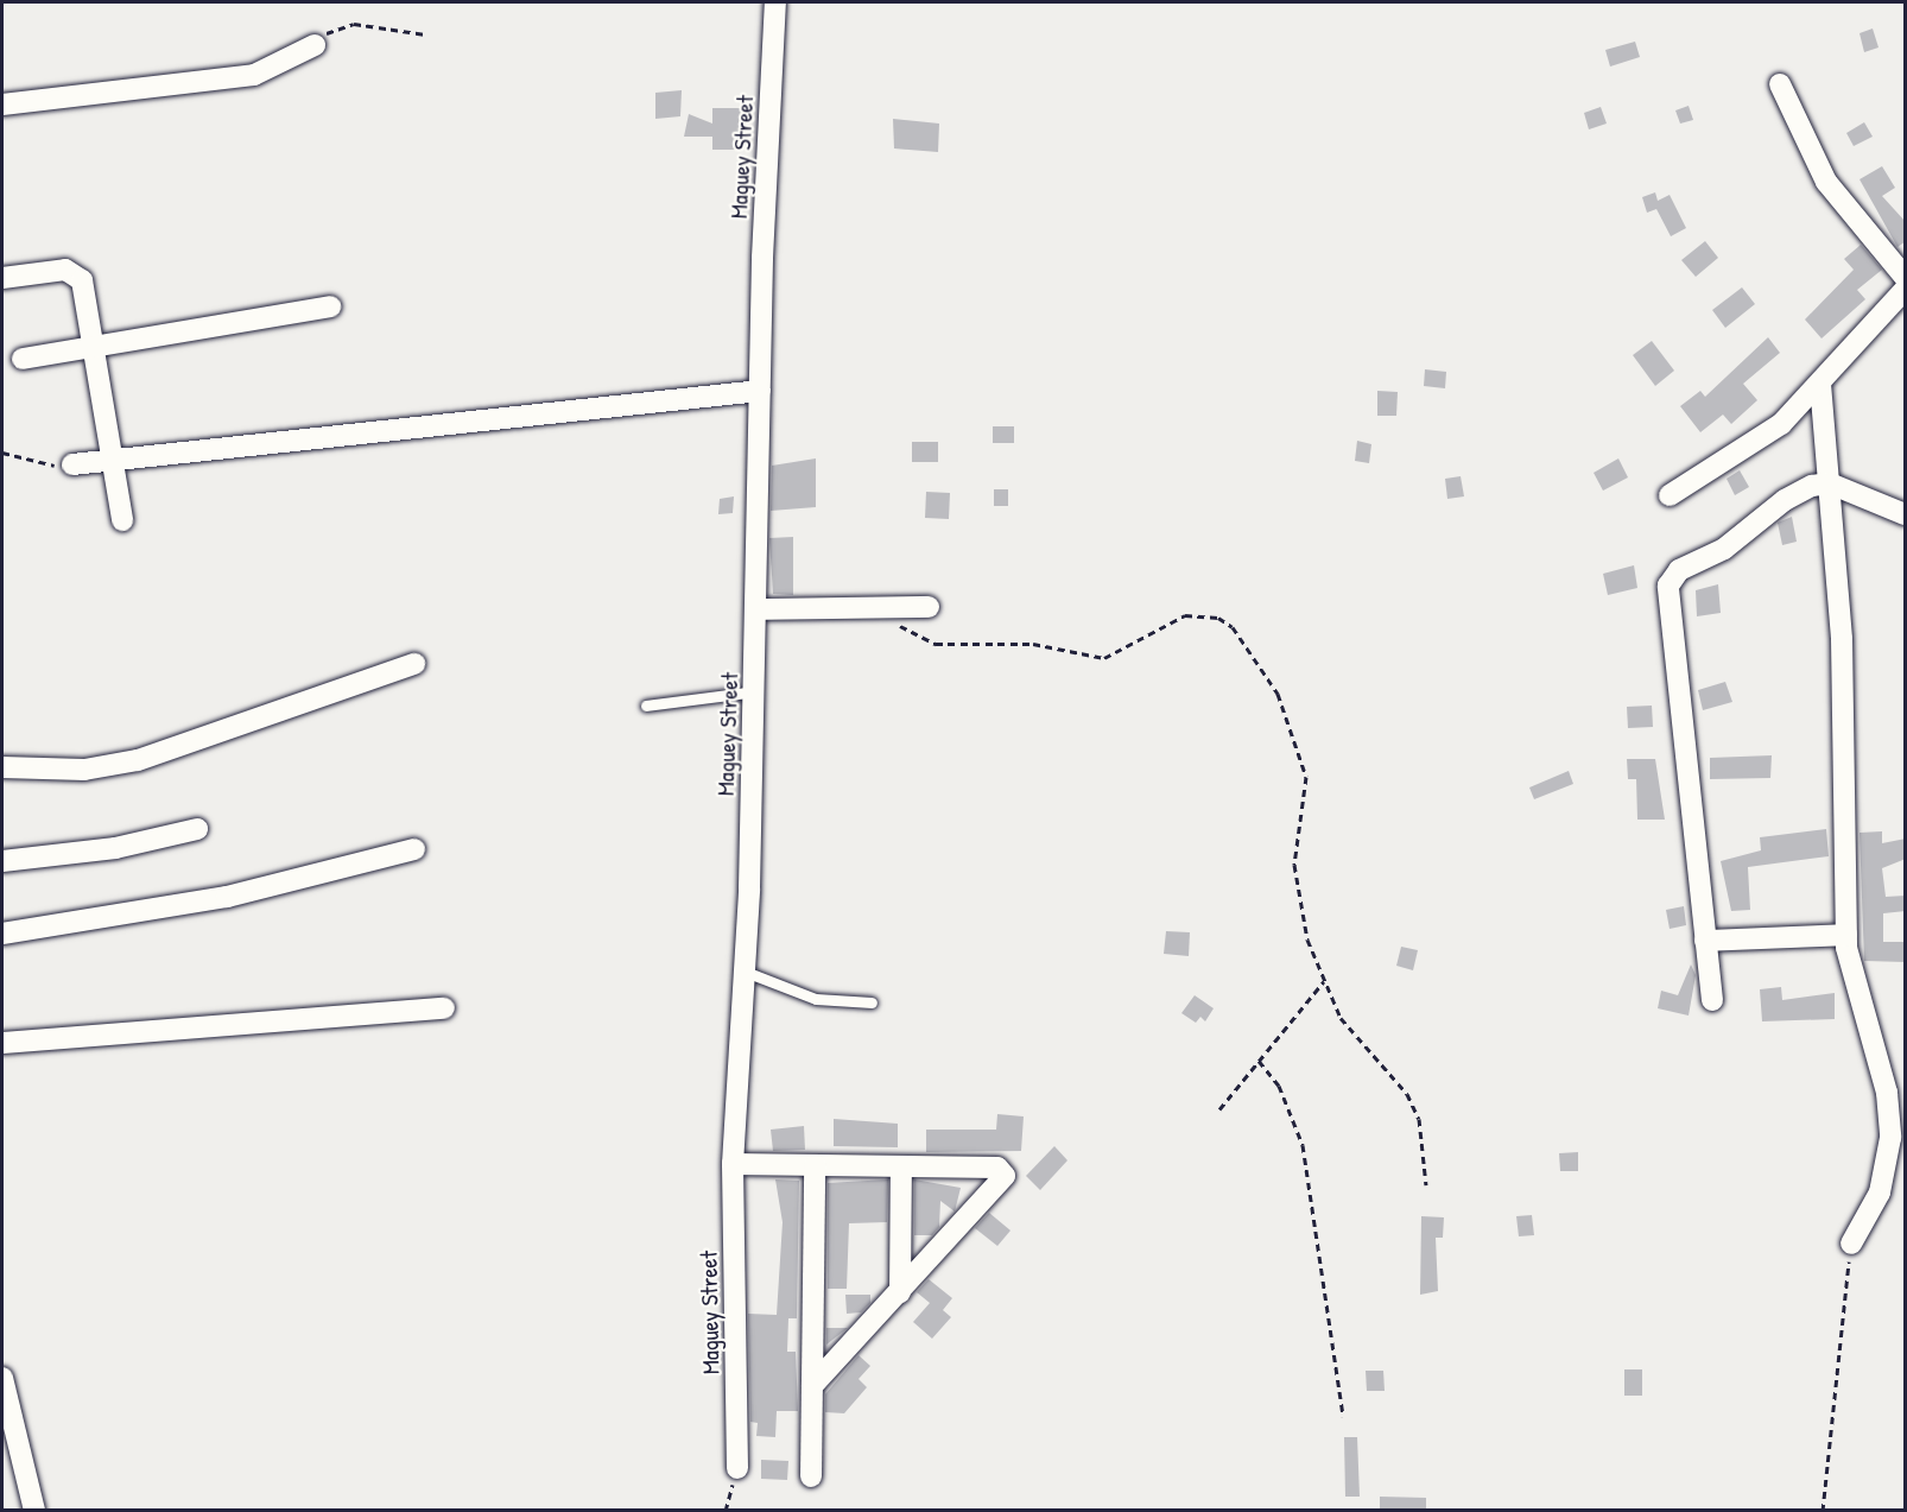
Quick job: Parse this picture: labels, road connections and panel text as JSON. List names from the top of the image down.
{
  "streets": {
    "street": ["Maguey Street"]
  }
}
